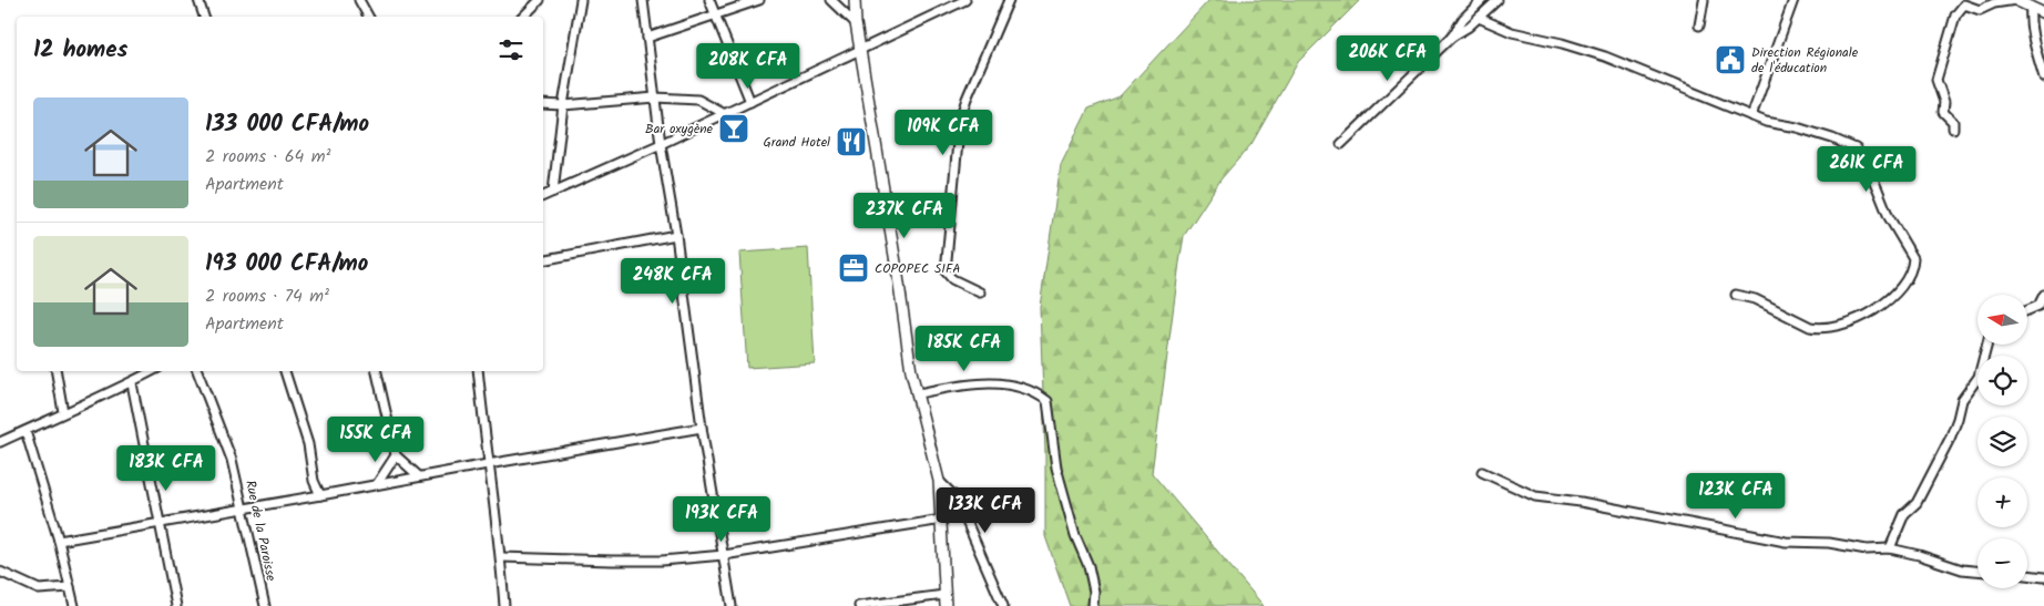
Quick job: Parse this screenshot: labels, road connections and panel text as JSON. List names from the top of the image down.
{
  "streets": {
    "street": ["Rue de la Paroisse"]
  },
  "places": {
    "public building": ["Direction Régionale de l'éducation"],
    "bar": ["Bar oxygène"],
    "restaurant": ["Grand Hotel"],
    "office": ["COPOPEC SIFA"]
  },
  "north": "left",
  "page": {
    "heading": "12 homes",
    "price": [
      "206K CFA",
      "208K CFA",
      "109K CFA",
      "261K CFA",
      "237K CFA",
      "248K CFA",
      "185K CFA",
      "155K CFA",
      "183K CFA",
      "123K CFA",
      "133K CFA",
      "193K CFA"
    ],
    "list": [
      {
        "name": "133 000 CFA/mo",
        "note": "2 rooms · 64 m² · Apartment"
      },
      {
        "name": "193 000 CFA/mo",
        "note": "2 rooms · 74 m² · Apartment"
      }
    ],
    "map_buttons": ["+", "−"]
  }
}
